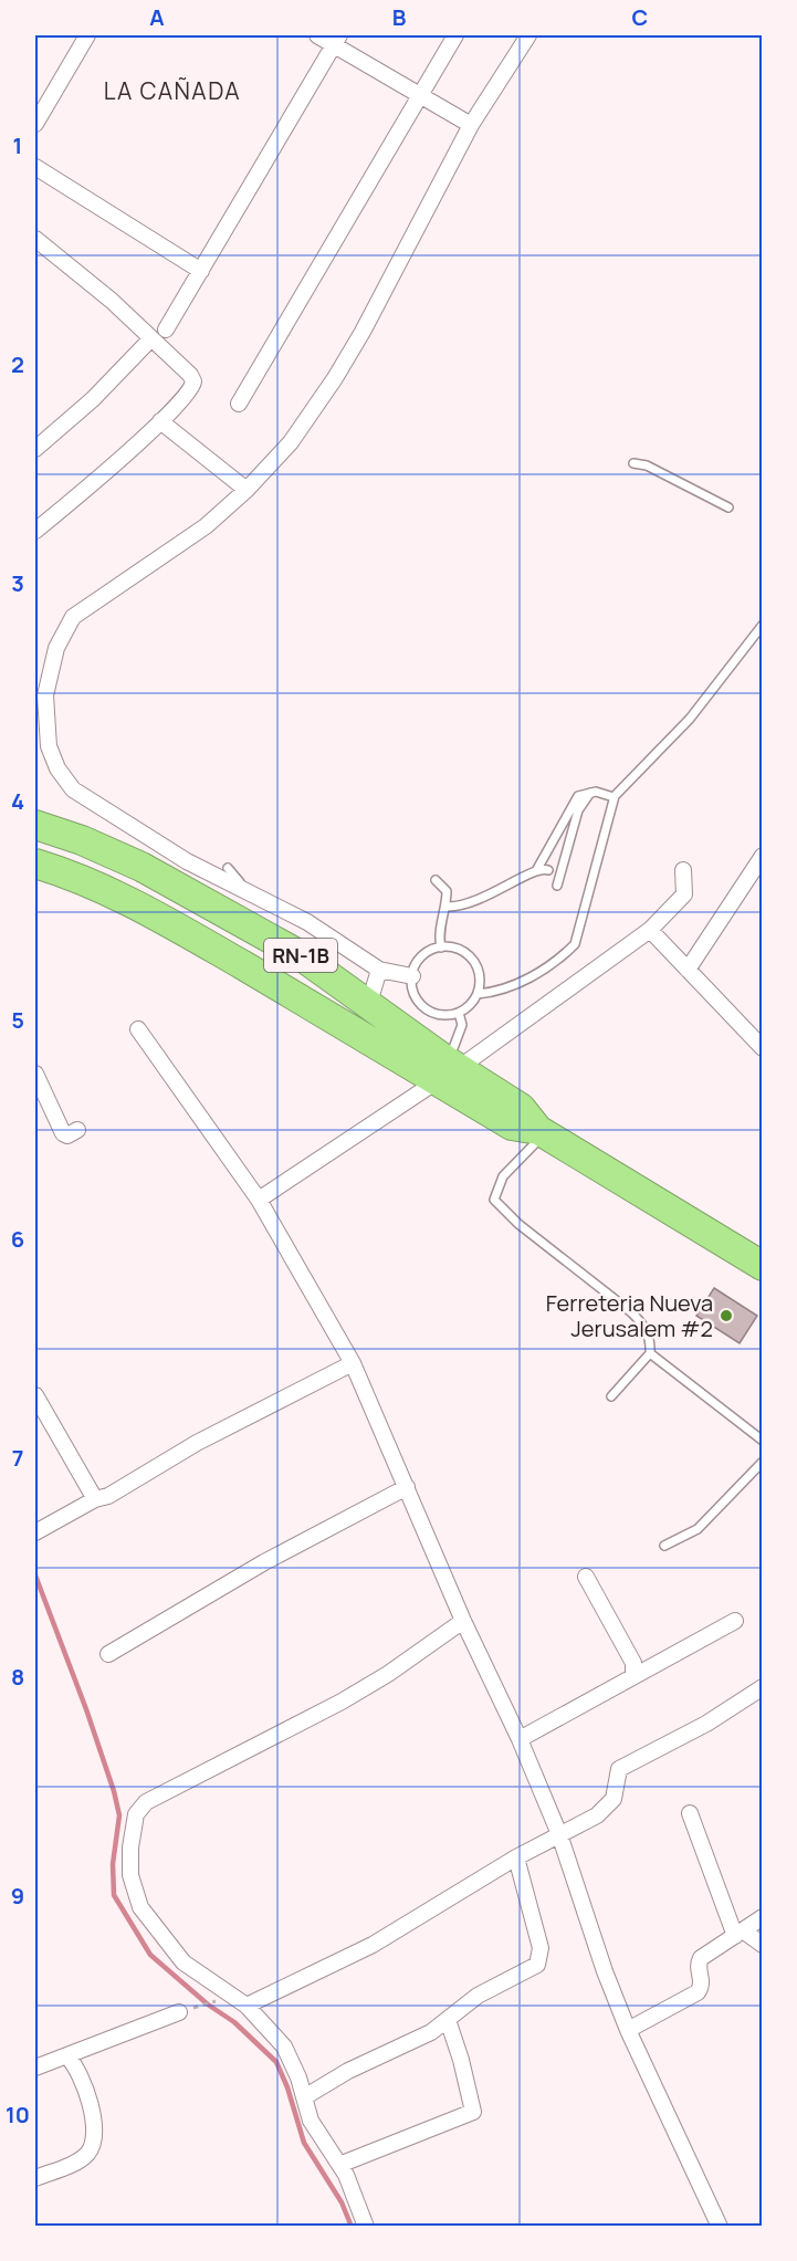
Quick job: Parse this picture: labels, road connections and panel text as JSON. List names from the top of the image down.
{
  "streets": {
    "highway": ["RN-1B"]
  },
  "districts": ["LA CAÑADA"],
  "places": ["Ferreteria Nueva Jerusalem #2"],
  "grid": {
    "columns": ["A", "B", "C"],
    "rows": [
      "1",
      "2",
      "3",
      "4",
      "5",
      "6",
      "7",
      "8",
      "9",
      "10"
    ]
  }
}
